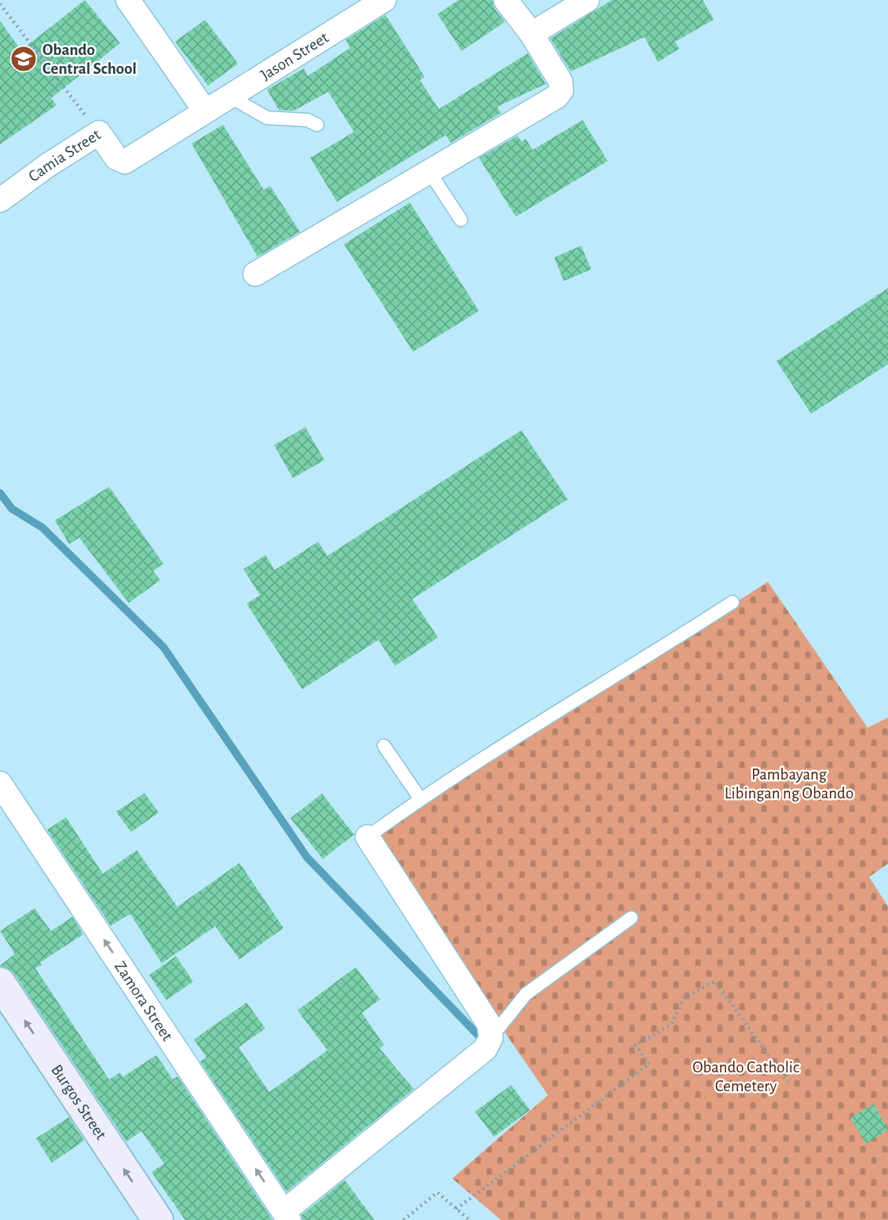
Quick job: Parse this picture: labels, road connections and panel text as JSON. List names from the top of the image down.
{
  "streets": {
    "main road": ["Burgos Street"],
    "street": ["Jason Street", "Camia Street", "Zamora Street"]
  },
  "crossings": [
    ["Jason Street", "Camia Street"]
  ],
  "one_way": ["Zamora Street", "Burgos Street"],
  "parks": ["Pambayang Libingan ng Obando", "Obando Catholic Cemetery"],
  "places": {
    "school or university": ["Obando Central School"]
  }
}
